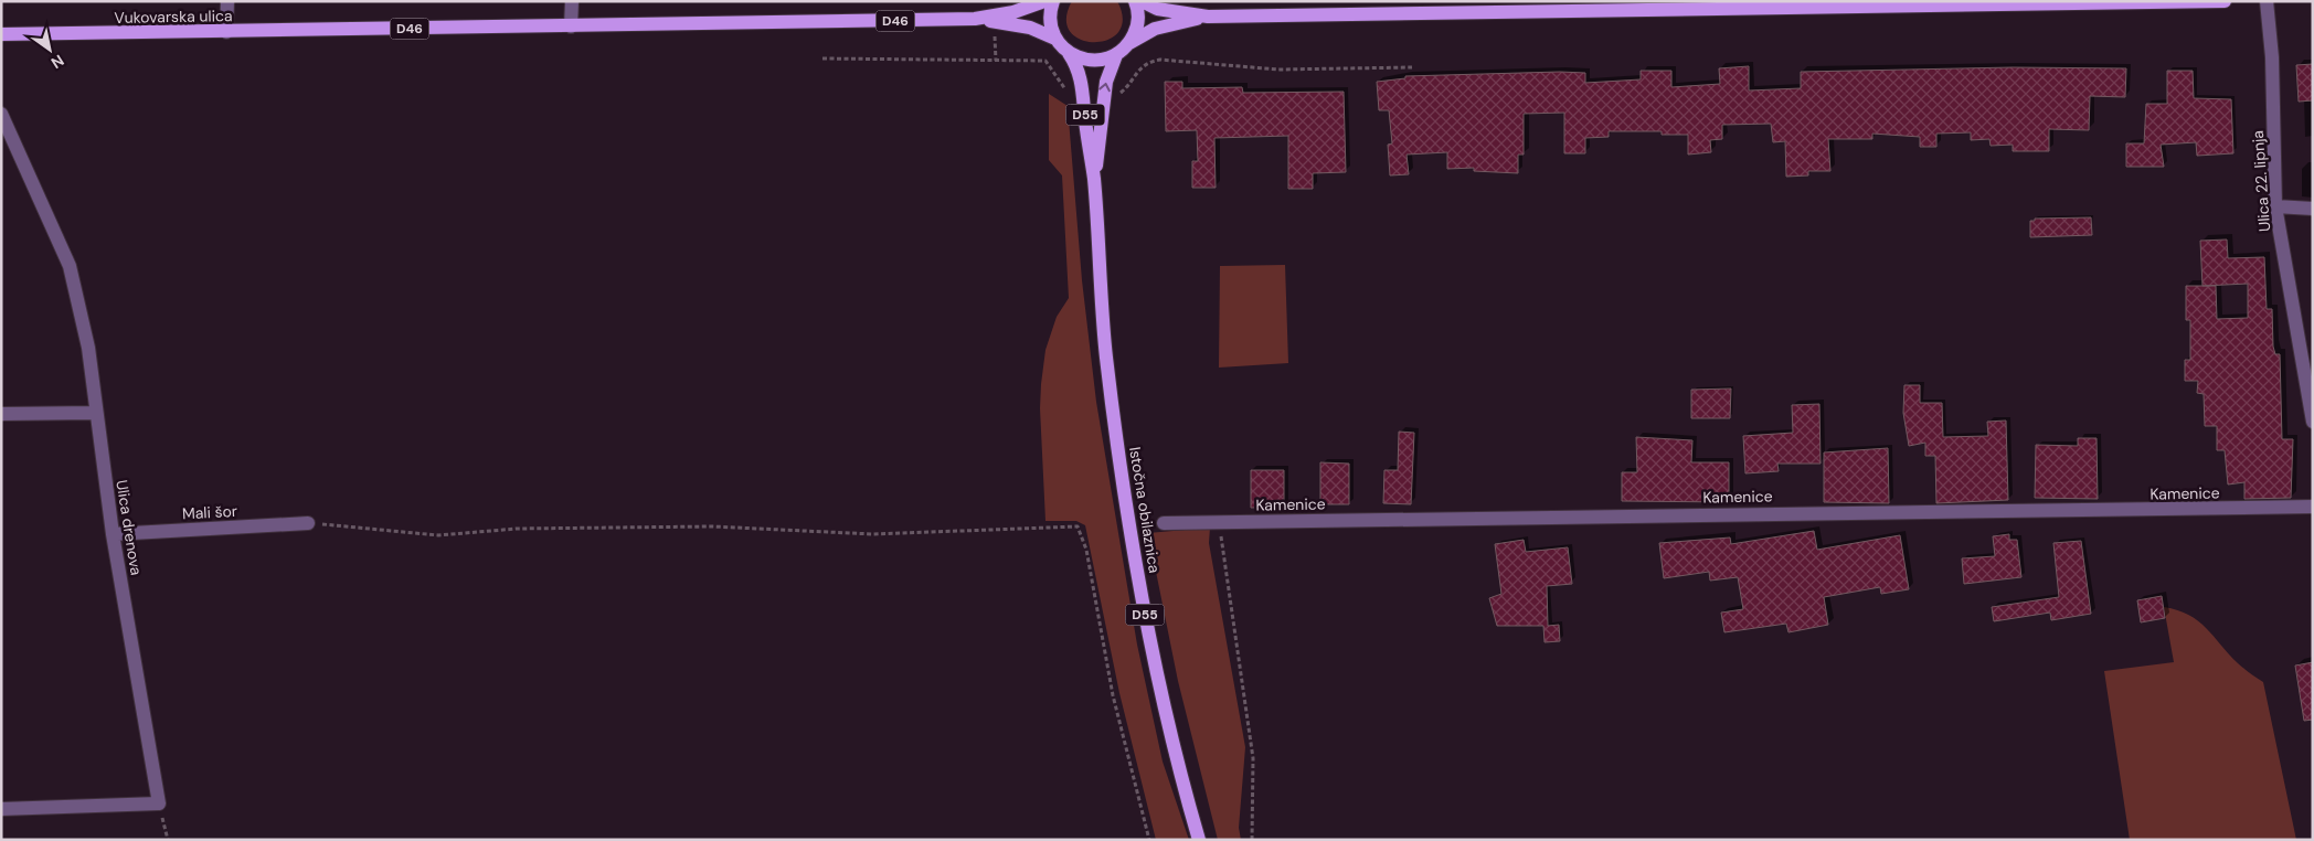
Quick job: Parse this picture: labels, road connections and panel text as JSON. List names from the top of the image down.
{
  "streets": {
    "main road": [
      "Vukovarska ulica",
      "D46",
      "D55",
      "Istočna obilaznica"
    ],
    "street": [
      "Ulica 22. lipnja",
      "Kamenice",
      "Mali šor",
      "Ulica drenova"
    ]
  },
  "crossings": [
    ["Vukovarska ulica", "D55"],
    ["D55", "Istočna obilaznica"],
    ["Mali šor", "Ulica drenova"]
  ],
  "north": "bottom right"
}
